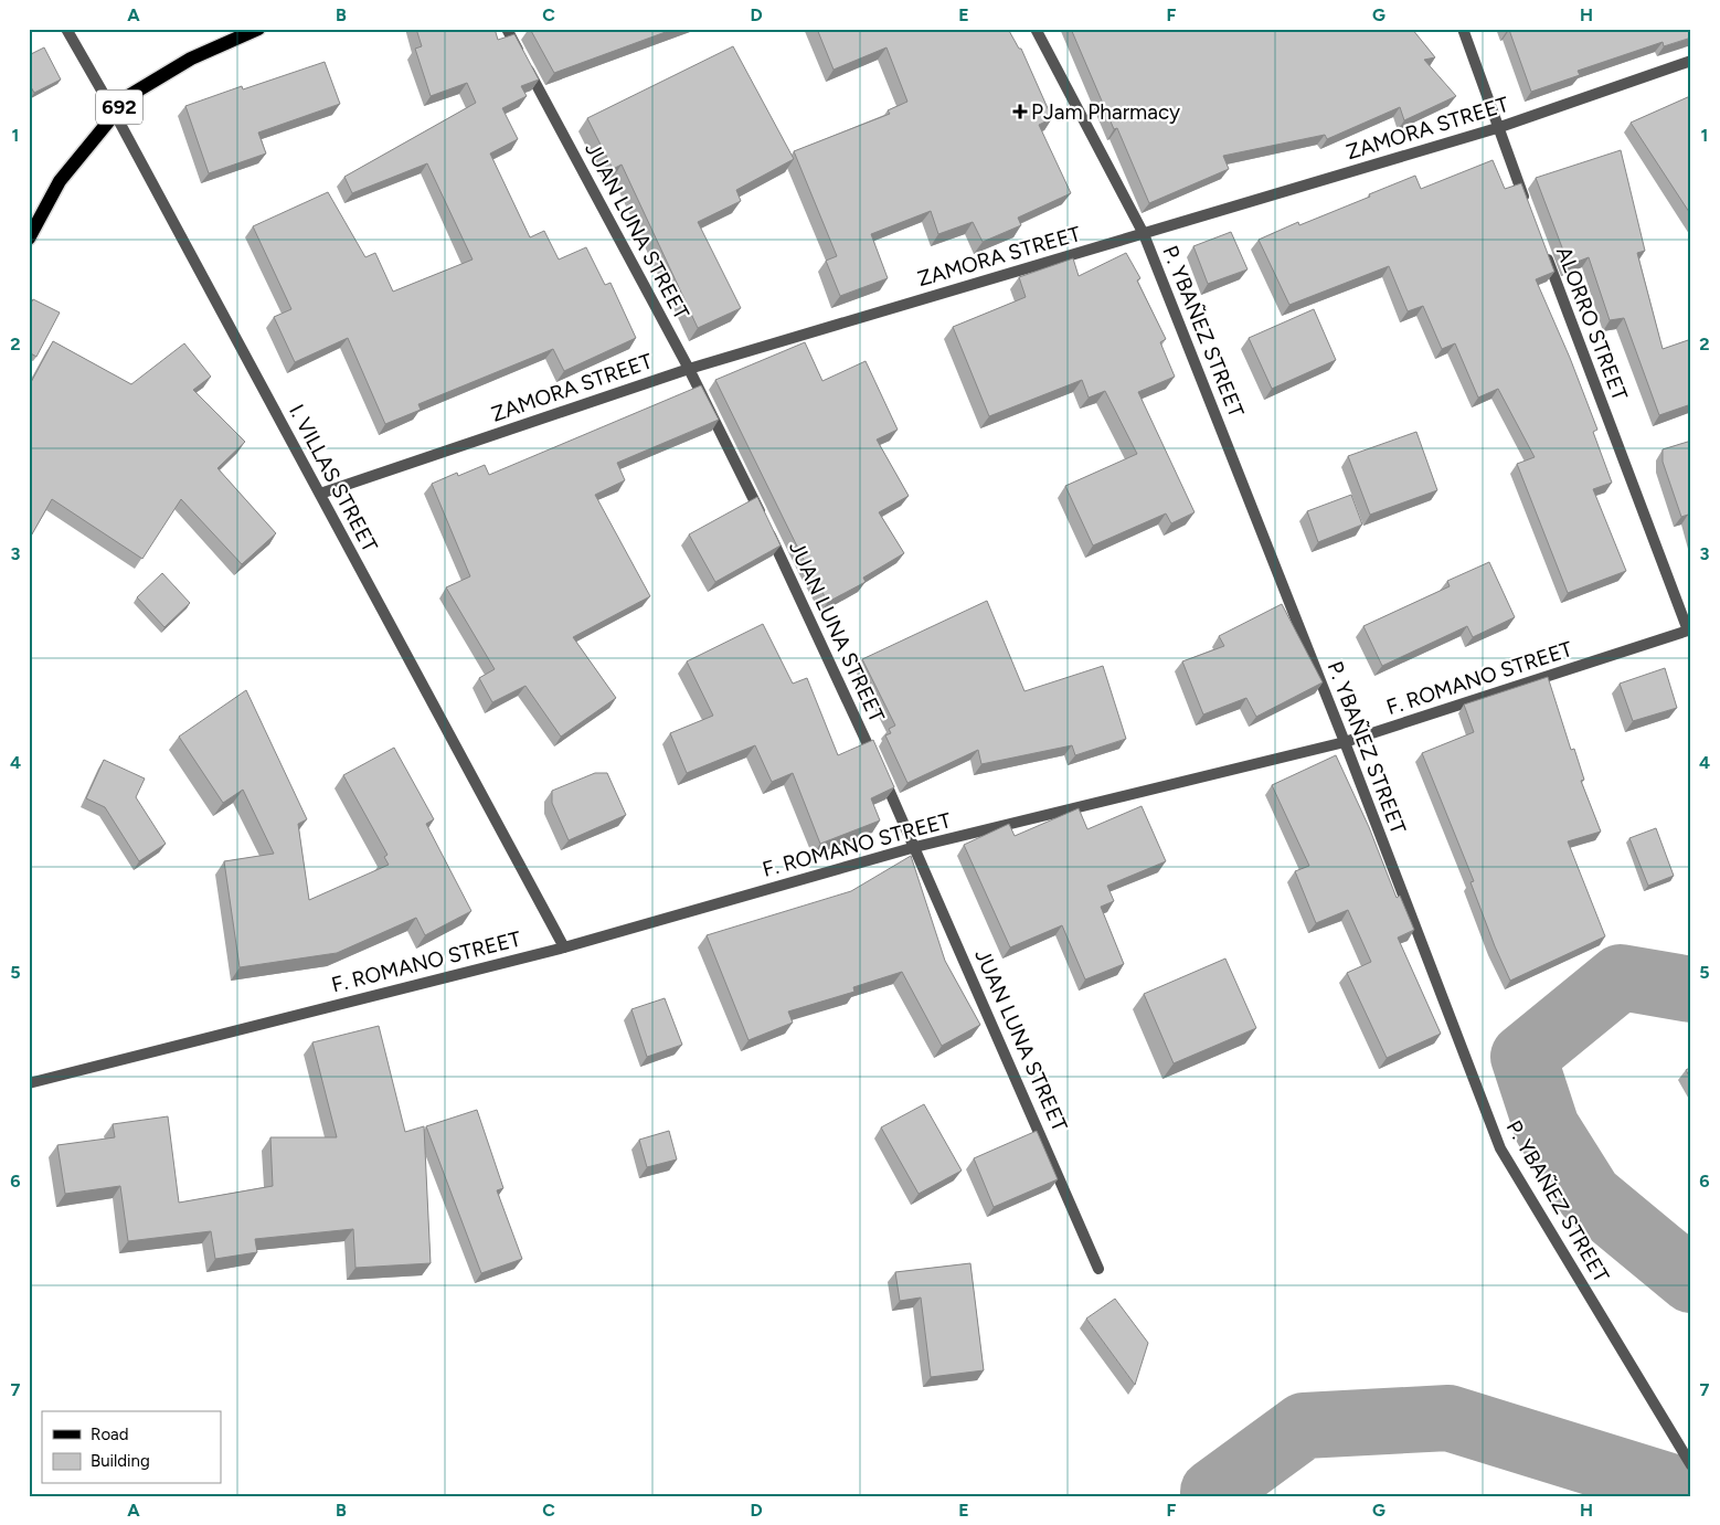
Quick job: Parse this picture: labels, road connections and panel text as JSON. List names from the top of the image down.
{
  "streets": {
    "main road": ["692"],
    "street": [
      "ZAMORA STREET",
      "JUAN LUNA STREET",
      "ALORRO STREET",
      "P. YBAÑEZ STREET",
      "I. VILLAS STREET",
      "F. ROMANO STREET"
    ]
  },
  "crossings": [
    ["692", "I. VILLAS STREET"],
    ["ZAMORA STREET", "JUAN LUNA STREET"],
    ["ZAMORA STREET", "P. YBAÑEZ STREET"],
    ["ZAMORA STREET", "I. VILLAS STREET"],
    ["JUAN LUNA STREET", "F. ROMANO STREET"],
    ["ALORRO STREET", "F. ROMANO STREET"],
    ["P. YBAÑEZ STREET", "F. ROMANO STREET"],
    ["I. VILLAS STREET", "F. ROMANO STREET"]
  ],
  "places": {
    "health": ["PJam Pharmacy"]
  },
  "legend": ["Road", "Building"],
  "grid": {
    "columns": [
      "A",
      "B",
      "C",
      "D",
      "E",
      "F",
      "G",
      "H"
    ],
    "rows": [
      "1",
      "2",
      "3",
      "4",
      "5",
      "6",
      "7"
    ]
  }
}
